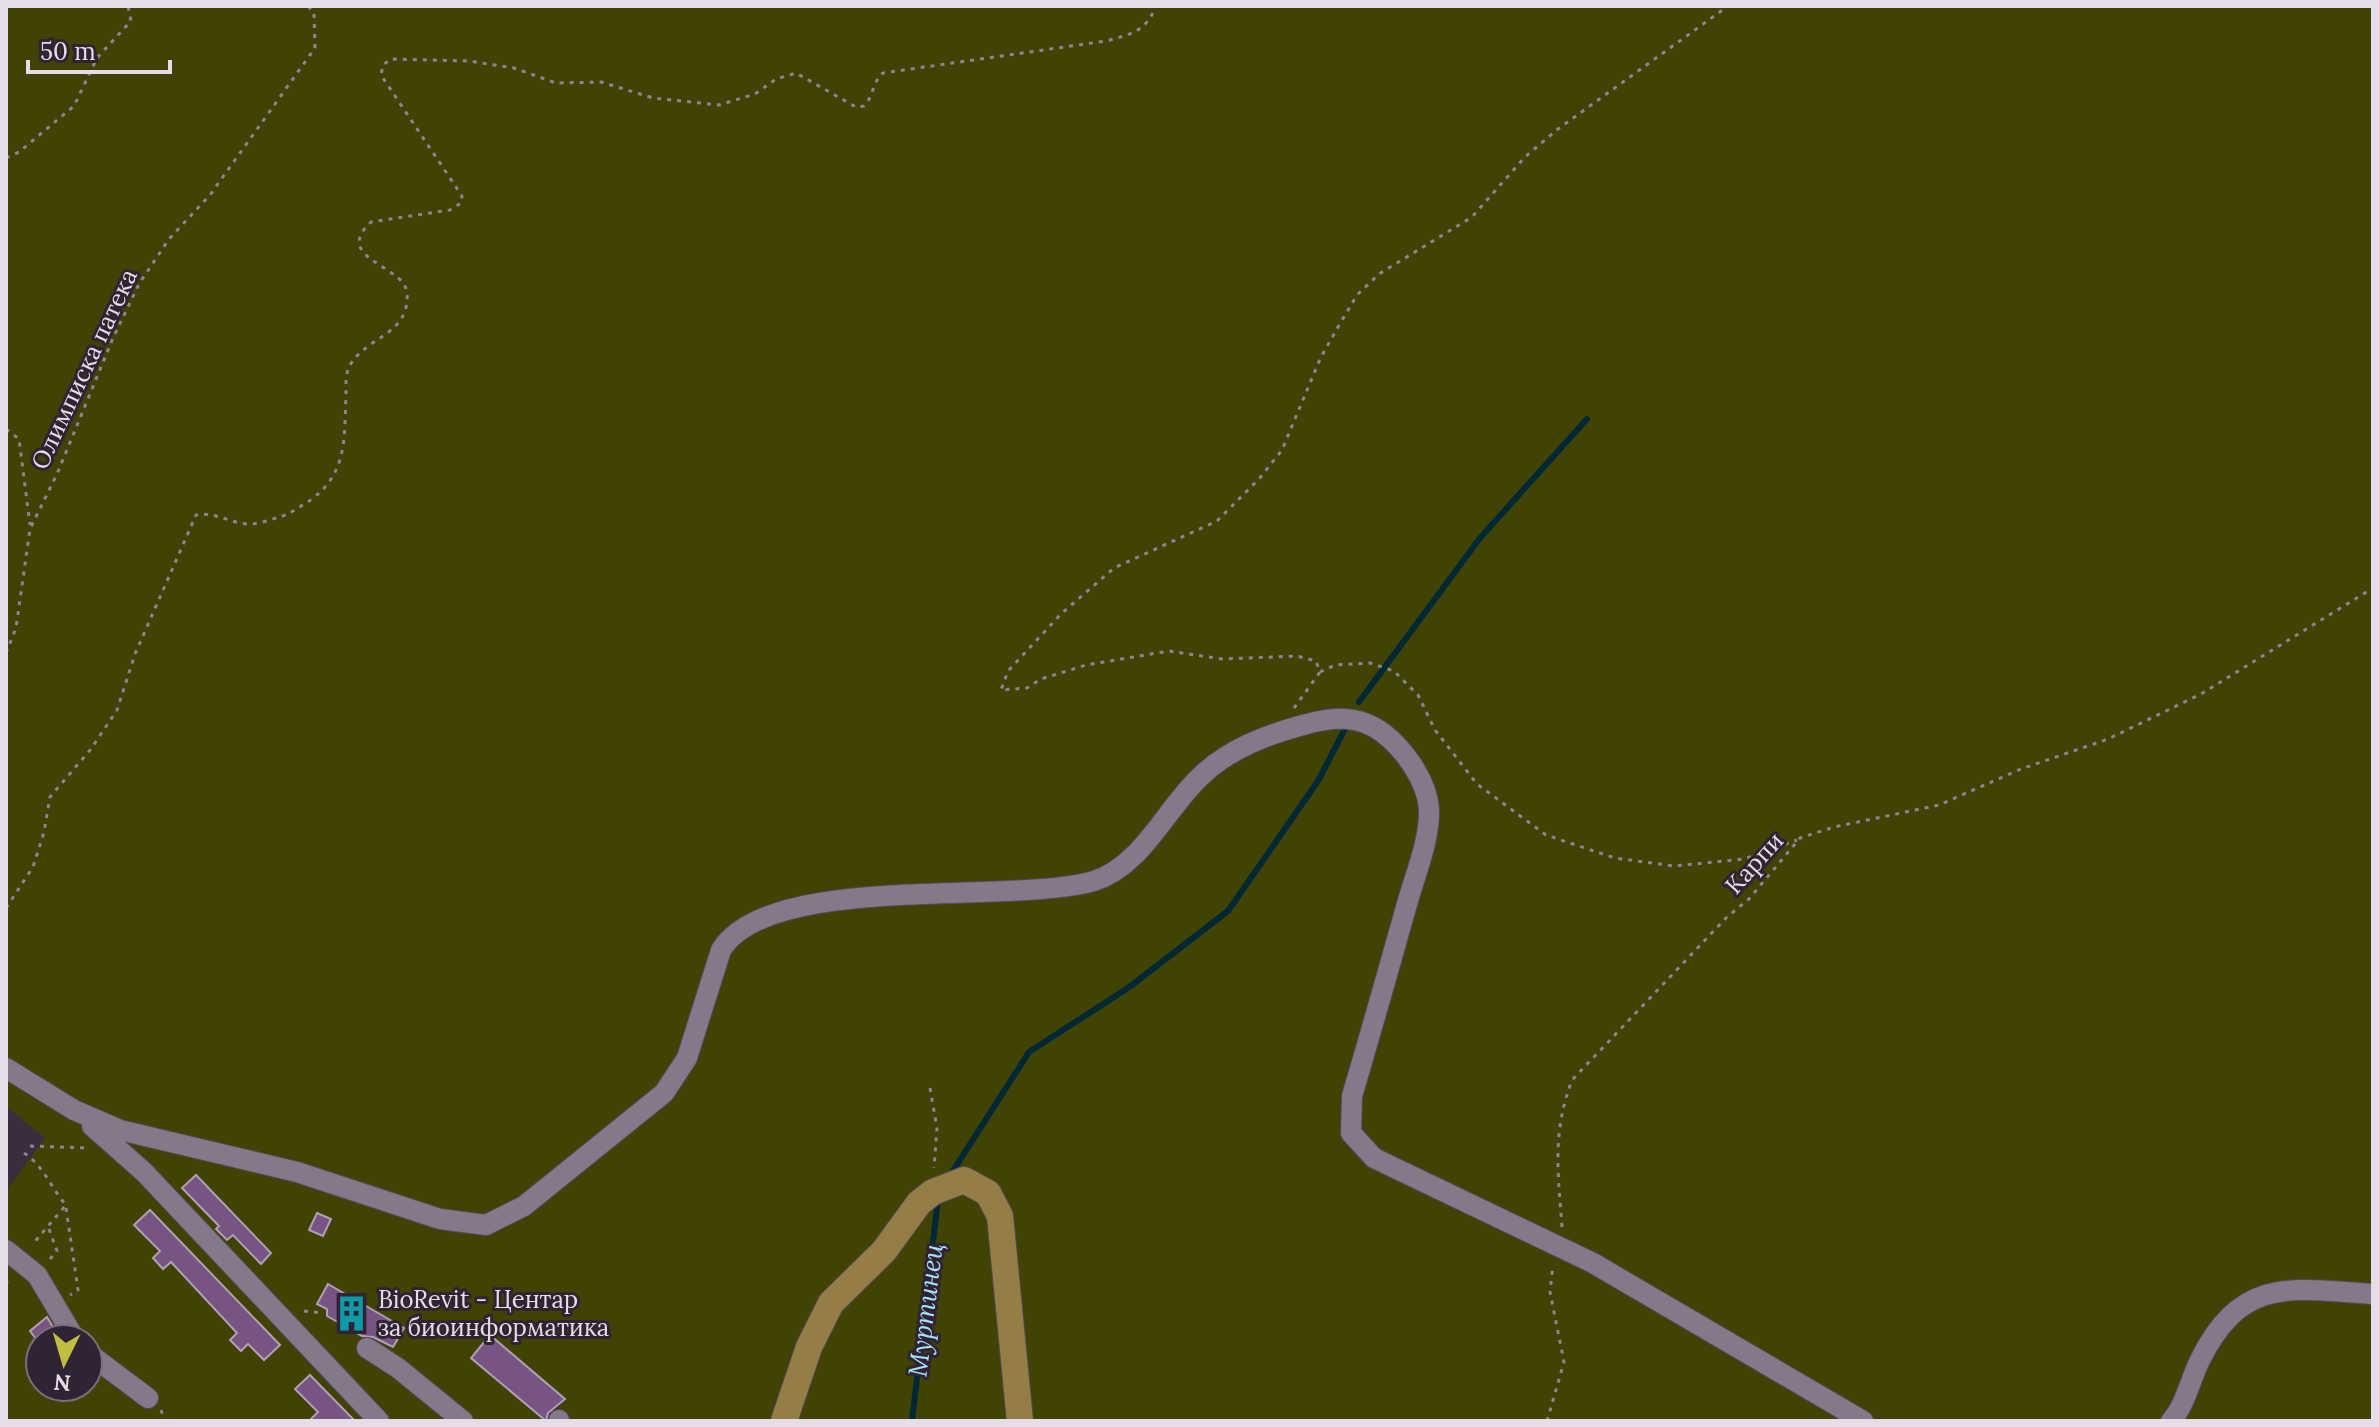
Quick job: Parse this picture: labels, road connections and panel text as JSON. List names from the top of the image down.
{
  "streets": {
    "path": ["Олимписка патека", "Карпи"]
  },
  "water": ["Муртинец"],
  "places": {
    "building": ["BioRevit - Центар за биоинформатика"]
  },
  "scale_bar": "50 m",
  "north": "bottom"
}
